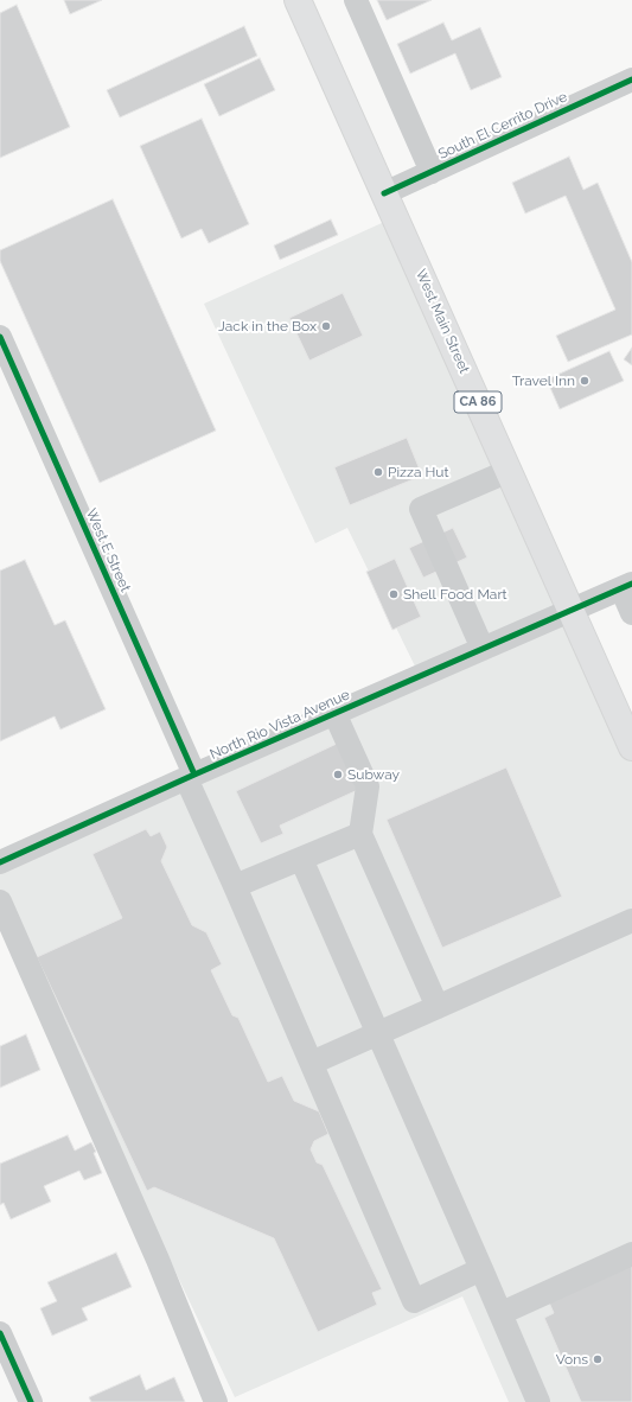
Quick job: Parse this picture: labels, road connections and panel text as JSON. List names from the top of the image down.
{
  "streets": {
    "highway": ["West Main Street", "CA 86"],
    "street": ["South El Cerrito Drive", "West E Street", "North Rio Vista Avenue"]
  },
  "crossings": [
    ["South El Cerrito Drive", "West Main Street"],
    ["West Main Street", "North Rio Vista Avenue"],
    ["West E Street", "North Rio Vista Avenue"]
  ],
  "places": [
    "Jack in the Box",
    "Travel Inn",
    "Pizza Hut",
    "Shell Food Mart",
    "Subway",
    "Vons"
  ]
}
